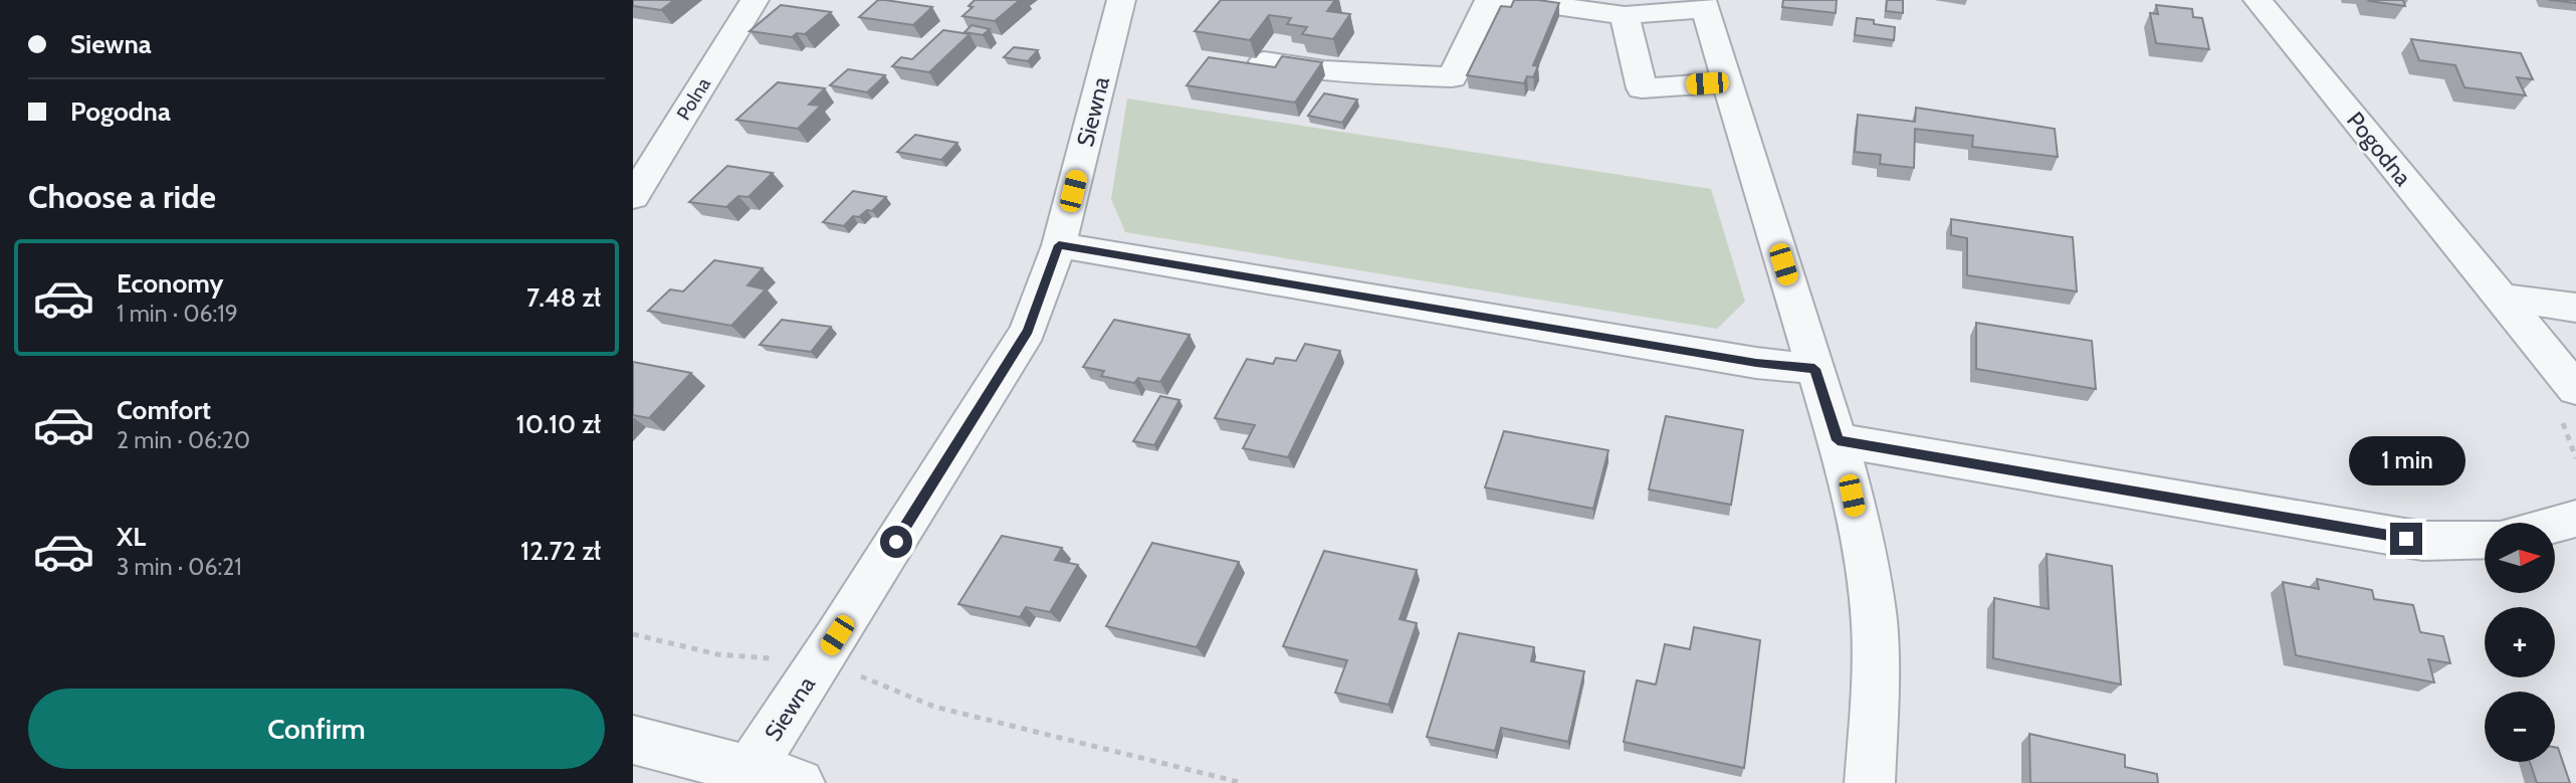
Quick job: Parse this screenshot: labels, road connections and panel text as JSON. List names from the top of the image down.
{
  "streets": {
    "street": ["Polna", "Siewna", "Pogodna"]
  },
  "north": "right",
  "page": {
    "banner": ["Siewna", "Pogodna"],
    "heading": "Choose a ride",
    "list": [
      {
        "name": "Economy",
        "note": "1 min · 06:19",
        "value": "7.48 zł"
      },
      {
        "name": "Comfort",
        "note": "2 min · 06:20",
        "value": "10.10 zł"
      },
      {
        "name": "XL",
        "note": "3 min · 06:21",
        "value": "12.72 zł"
      }
    ],
    "bubble": "1 min",
    "map_buttons": ["+", "−"],
    "buttons": "Confirm"
  }
}
